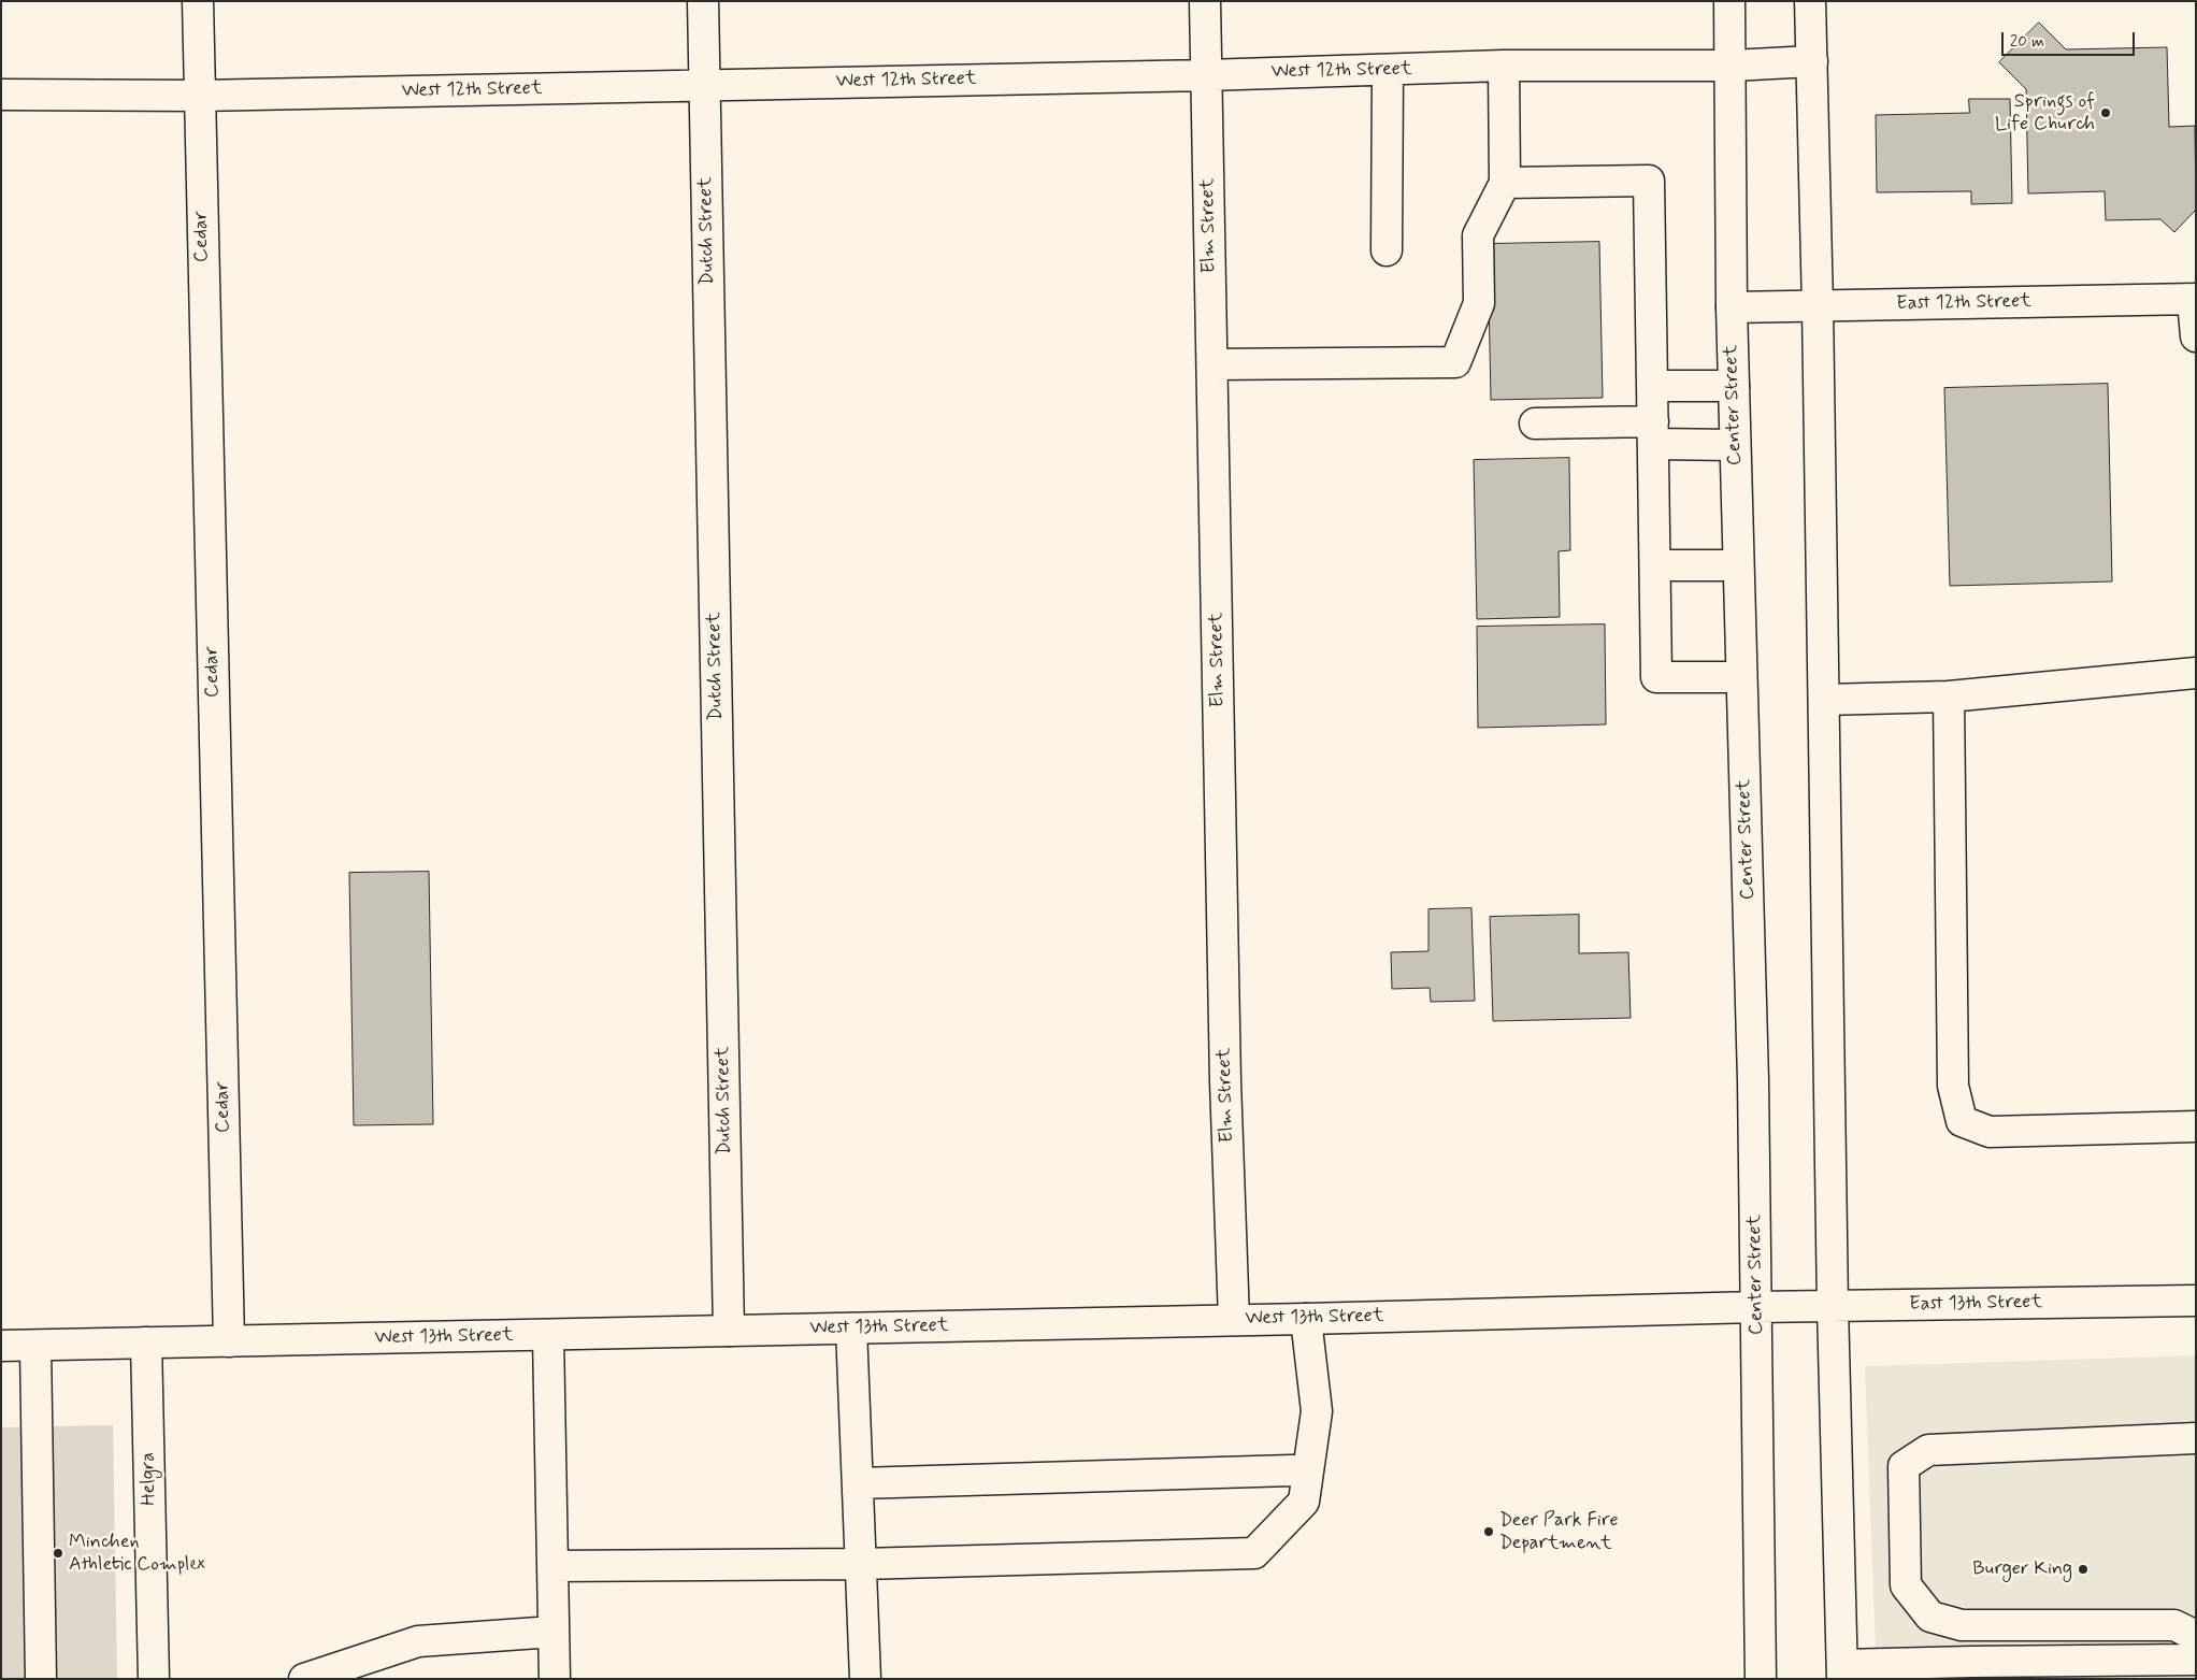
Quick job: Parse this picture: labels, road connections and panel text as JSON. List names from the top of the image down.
{
  "streets": {
    "street": [
      "West 12th Street",
      "Elm Street",
      "Dutch Street",
      "Cedar",
      "East 12th Street",
      "Center Street",
      "East 13th Street",
      "West 13th Street",
      "Helgra"
    ]
  },
  "crossings": [
    ["West 12th Street", "Elm Street"],
    ["West 12th Street", "Dutch Street"],
    ["West 12th Street", "Cedar"],
    ["West 12th Street", "Center Street"],
    ["Elm Street", "West 13th Street"],
    ["Dutch Street", "West 13th Street"],
    ["Cedar", "West 13th Street"],
    ["East 12th Street", "Center Street"],
    ["Center Street", "East 13th Street"],
    ["Center Street", "West 13th Street"],
    ["East 13th Street", "West 13th Street"],
    ["West 13th Street", "Helgra"]
  ],
  "places": [
    "Springs of Life Church",
    "Deer Park Fire Department",
    "Minchen Athletic Complex",
    "Burger King"
  ],
  "scale_bar": "20 m"
}
